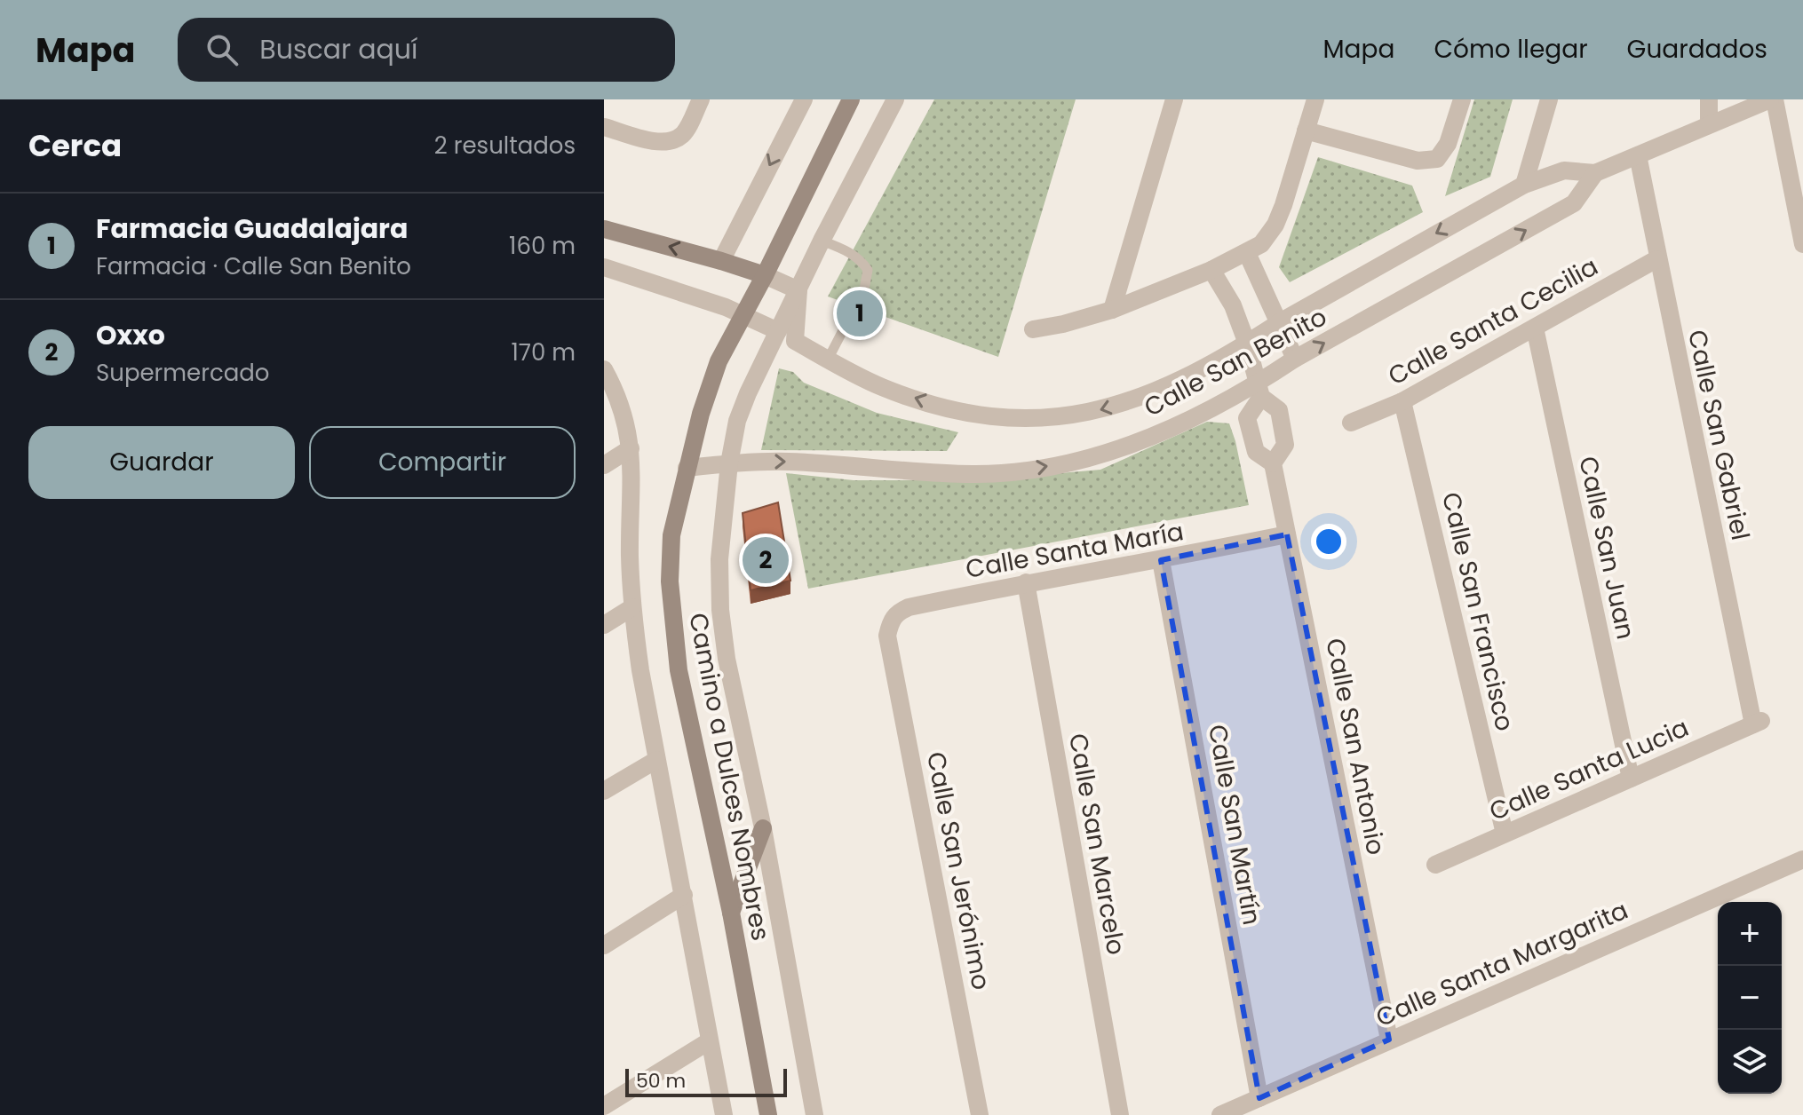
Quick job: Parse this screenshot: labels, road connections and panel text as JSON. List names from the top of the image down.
{
  "streets": {
    "main road": ["Camino a Dulces Nombres"],
    "street": [
      "Calle Santa Cecilia",
      "Calle San Benito",
      "Calle San Gabriel",
      "Calle San Juan",
      "Calle Santa María",
      "Calle San Francisco",
      "Calle San Antonio",
      "Calle Santa Lucia",
      "Calle San Martín",
      "Calle San Marcelo",
      "Calle San Jerónimo",
      "Calle Santa Margarita"
    ]
  },
  "crossings": [
    ["Calle Santa Cecilia", "Calle San Gabriel"],
    ["Calle Santa Cecilia", "Calle San Juan"],
    ["Calle Santa Cecilia", "Calle San Francisco"],
    ["Calle San Benito", "Calle San Gabriel"],
    ["Calle San Benito", "Calle San Antonio"],
    ["Calle San Benito", "Camino a Dulces Nombres"],
    ["Calle San Gabriel", "Calle Santa Lucia"],
    ["Calle San Juan", "Calle Santa Lucia"],
    ["Calle Santa María", "Calle San Antonio"],
    ["Calle Santa María", "Calle San Martín"],
    ["Calle Santa María", "Calle San Marcelo"],
    ["Calle Santa María", "Calle San Jerónimo"],
    ["Calle San Francisco", "Calle Santa Lucia"],
    ["Calle San Antonio", "Calle Santa Margarita"],
    ["Calle San Martín", "Calle Santa Margarita"]
  ],
  "scale_bar": "50 m",
  "page": {
    "header": "Mapa",
    "search": "Buscar aquí",
    "nav": ["Mapa", "Cómo llegar", "Guardados"],
    "heading": ["Cerca", "2 resultados"],
    "list": [
      {
        "mark": "1",
        "name": "Farmacia Guadalajara",
        "note": "Farmacia · Calle San Benito",
        "value": "160 m"
      },
      {
        "mark": "2",
        "name": "Oxxo",
        "note": "Supermercado",
        "value": "170 m"
      }
    ],
    "pins": ["1", "2"],
    "buttons": ["Guardar", "Compartir"],
    "map_buttons": ["+", "−"],
    "scale": "50 m"
  }
}
